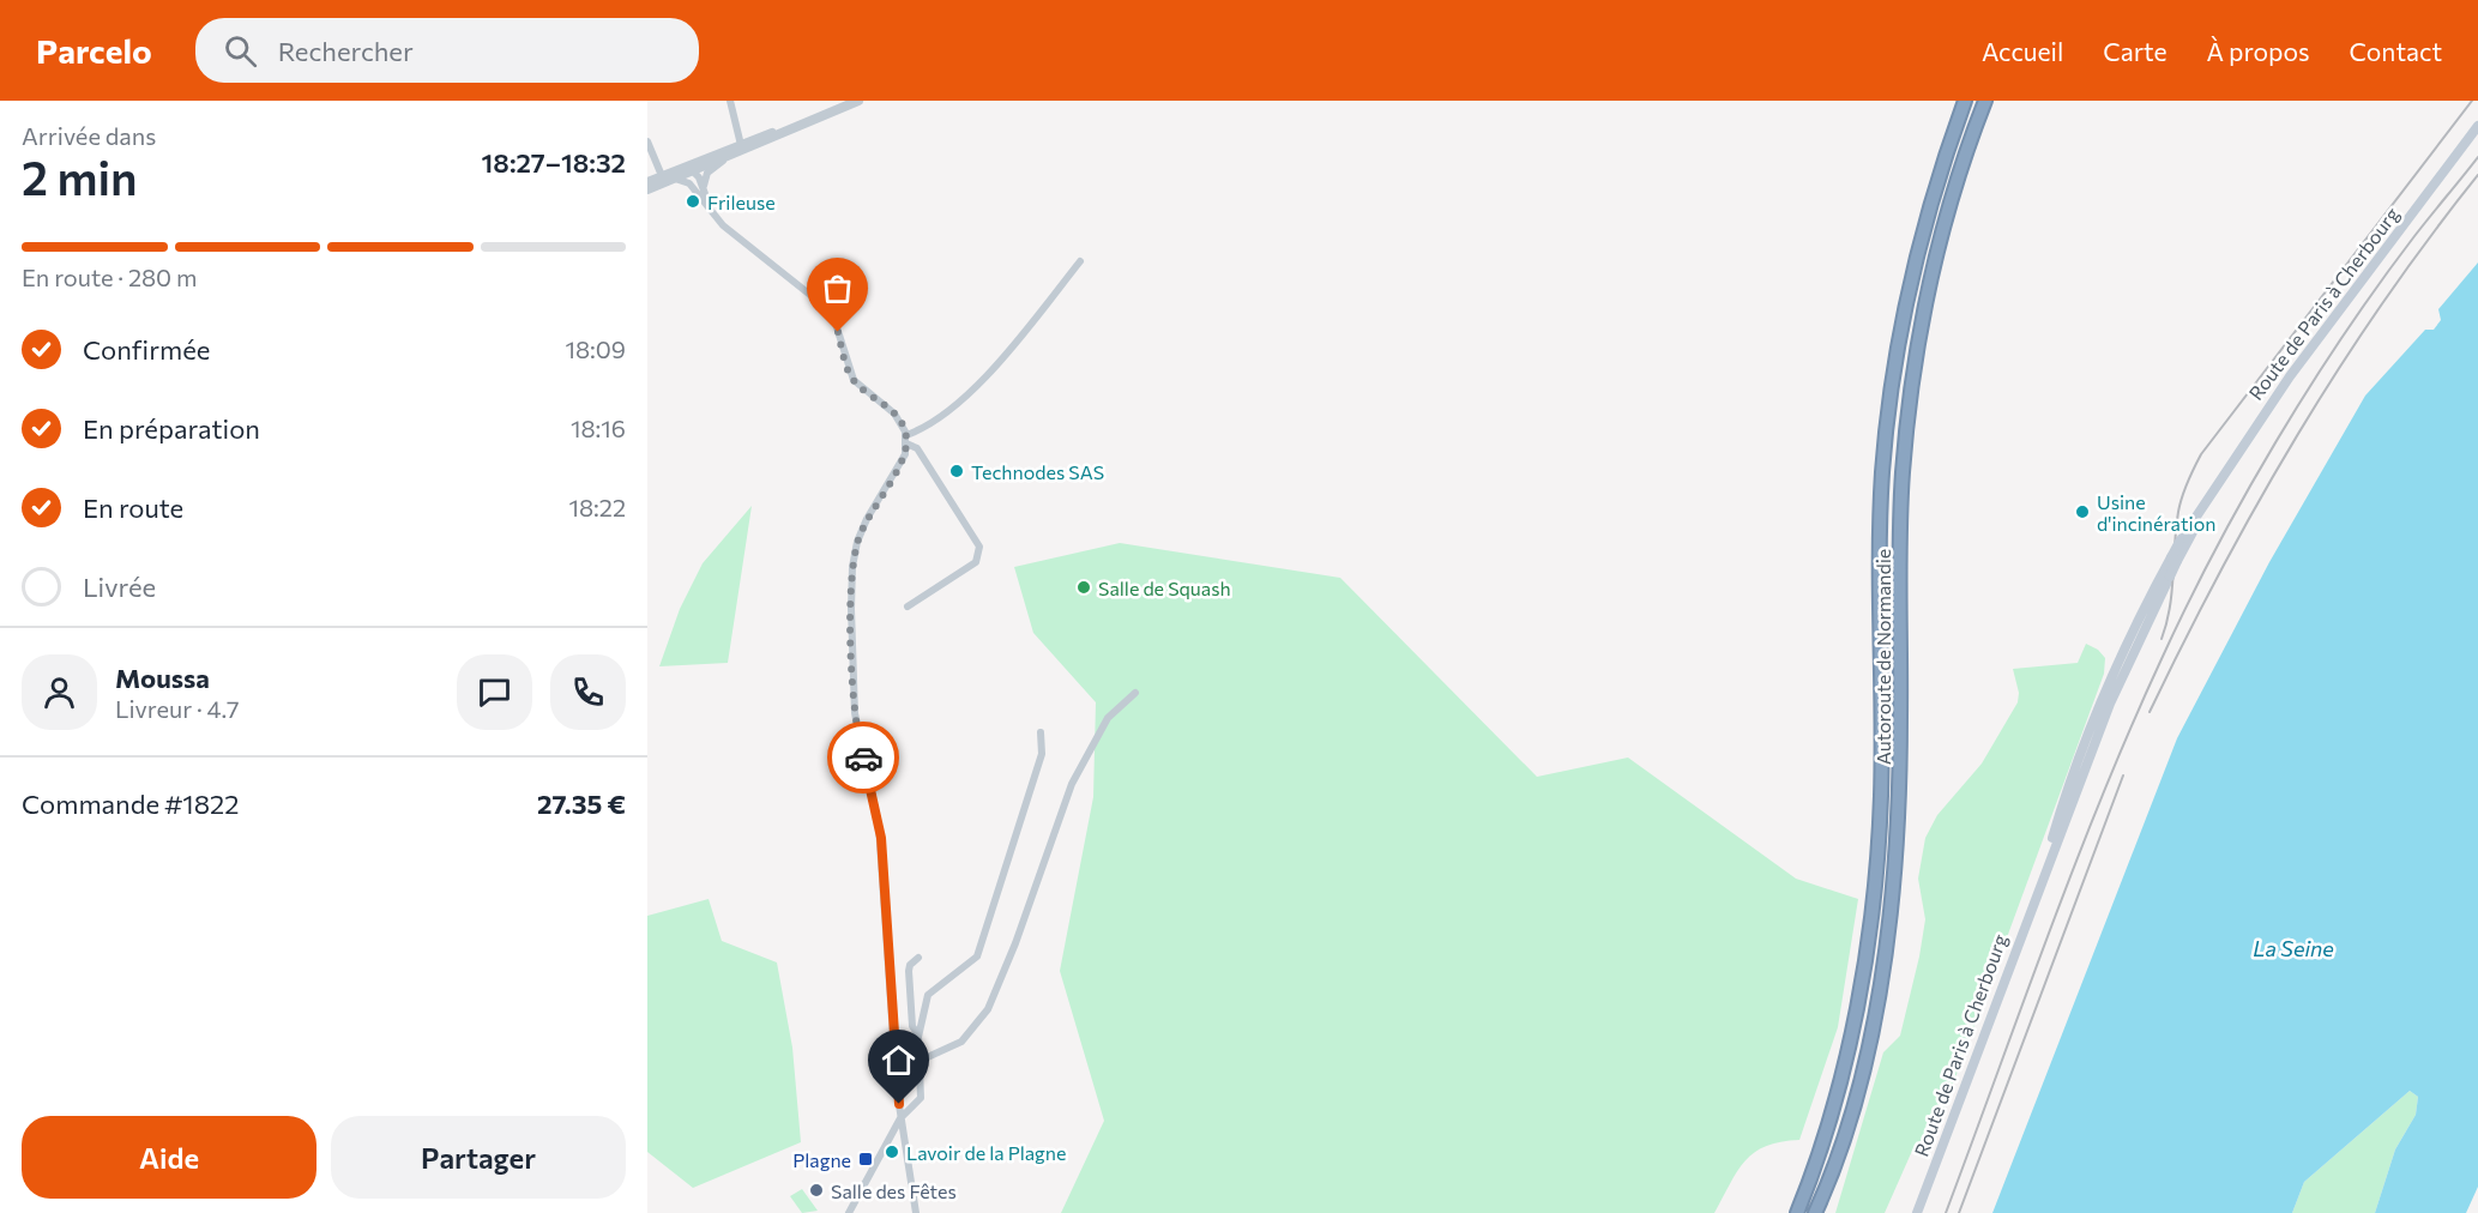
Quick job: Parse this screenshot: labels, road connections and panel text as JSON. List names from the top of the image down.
{
  "streets": {
    "highway": ["Autoroute de Normandie"],
    "main road": ["Route de Paris à Cherbourg"]
  },
  "water": ["La Seine"],
  "places": {
    "other": [
      "Frileuse",
      "Technodes SAS",
      "Usine d'incinération",
      "Salle de Squash",
      "Lavoir de la Plagne",
      "Salle des Fêtes"
    ],
    "transit": ["Plagne"]
  },
  "page": {
    "header": "Parcelo",
    "search": "Rechercher",
    "nav": [
      "Accueil",
      "Carte",
      "À propos",
      "Contact"
    ],
    "heading": ["2 min", "Arrivée dans", "18:27–18:32"],
    "panel": [
      "Moussa",
      "Livreur · 4.7",
      "Commande #1822",
      "27.35 €"
    ],
    "bar": "En route · 280 m",
    "list": [
      ["Confirmée", "18:09"],
      ["En préparation", "18:16"],
      ["En route", "18:22"],
      "Livrée"
    ],
    "buttons": ["Aide", "Partager"]
  }
}
